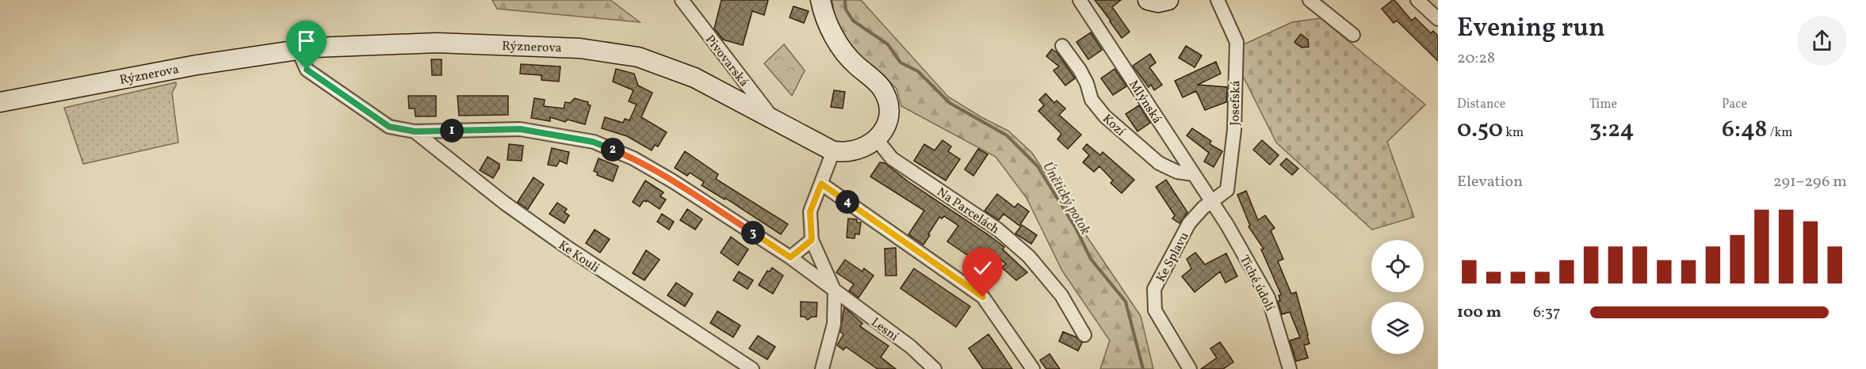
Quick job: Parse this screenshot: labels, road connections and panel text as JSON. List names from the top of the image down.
{
  "streets": {
    "street": [
      "Rýznerova",
      "Pivovarská",
      "Mlýnská",
      "Josefská",
      "Kozí",
      "Na Parcelách",
      "Ke Kouli",
      "Ke Splavu",
      "Tiché údolí",
      "Lesní"
    ]
  },
  "crossings": [
    ["Rýznerova", "Pivovarská"],
    ["Rýznerova", "Lesní"],
    ["Mlýnská", "Josefská"],
    ["Mlýnská", "Kozí"],
    ["Mlýnská", "Ke Splavu"],
    ["Mlýnská", "Tiché údolí"],
    ["Josefská", "Ke Splavu"],
    ["Josefská", "Tiché údolí"],
    ["Ke Kouli", "Lesní"],
    ["Ke Splavu", "Tiché údolí"]
  ],
  "water": ["Únětický potok"],
  "page": {
    "heading": ["Evening run", "20:28"],
    "stats": [
      ["Distance", "0.50 km"],
      ["Time", "3:24"],
      ["Pace", "6:48 /km"]
    ],
    "pins": [
      "1",
      "2",
      "4",
      "3"
    ],
    "chart": ["Elevation", "291–296 m"],
    "list": [
      {
        "name": "100 m",
        "note": "6:37"
      }
    ]
  }
}
